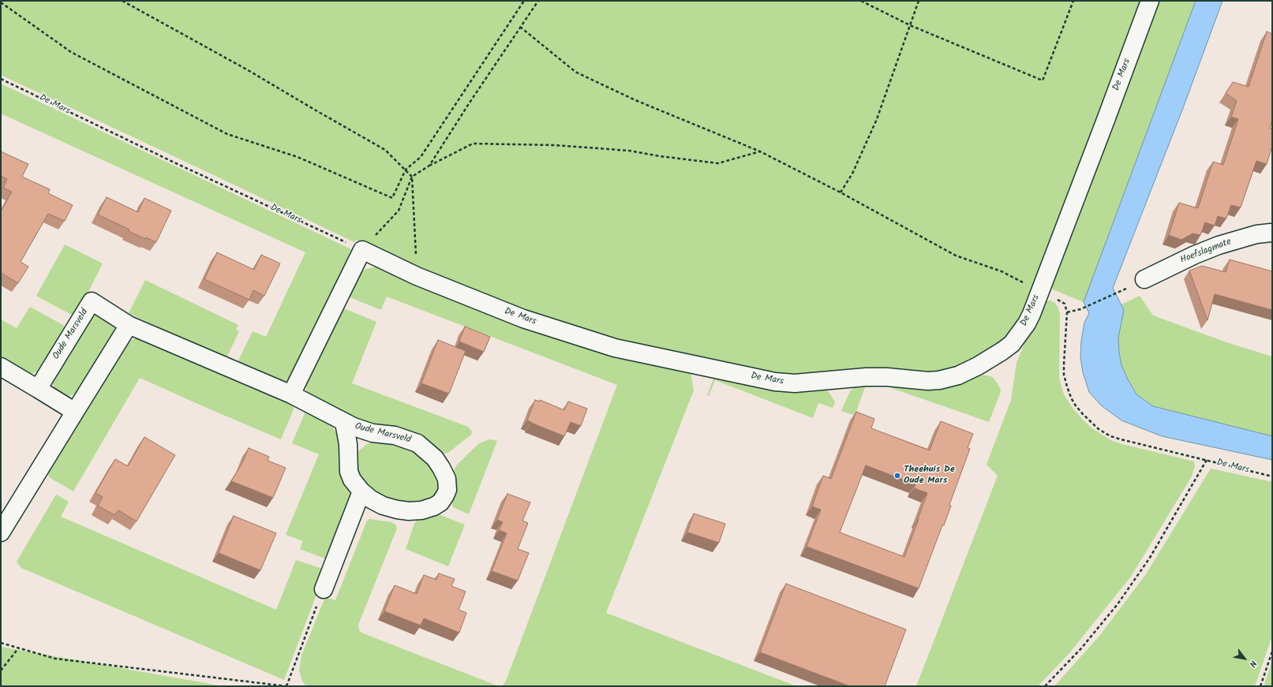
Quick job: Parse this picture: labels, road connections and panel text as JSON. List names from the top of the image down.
{
  "streets": {
    "street": ["De Mars", "Hoefslagmate", "Oude Marsveld"]
  },
  "places": ["Theehuis De Oude Mars"],
  "north": "bottom right"
}
